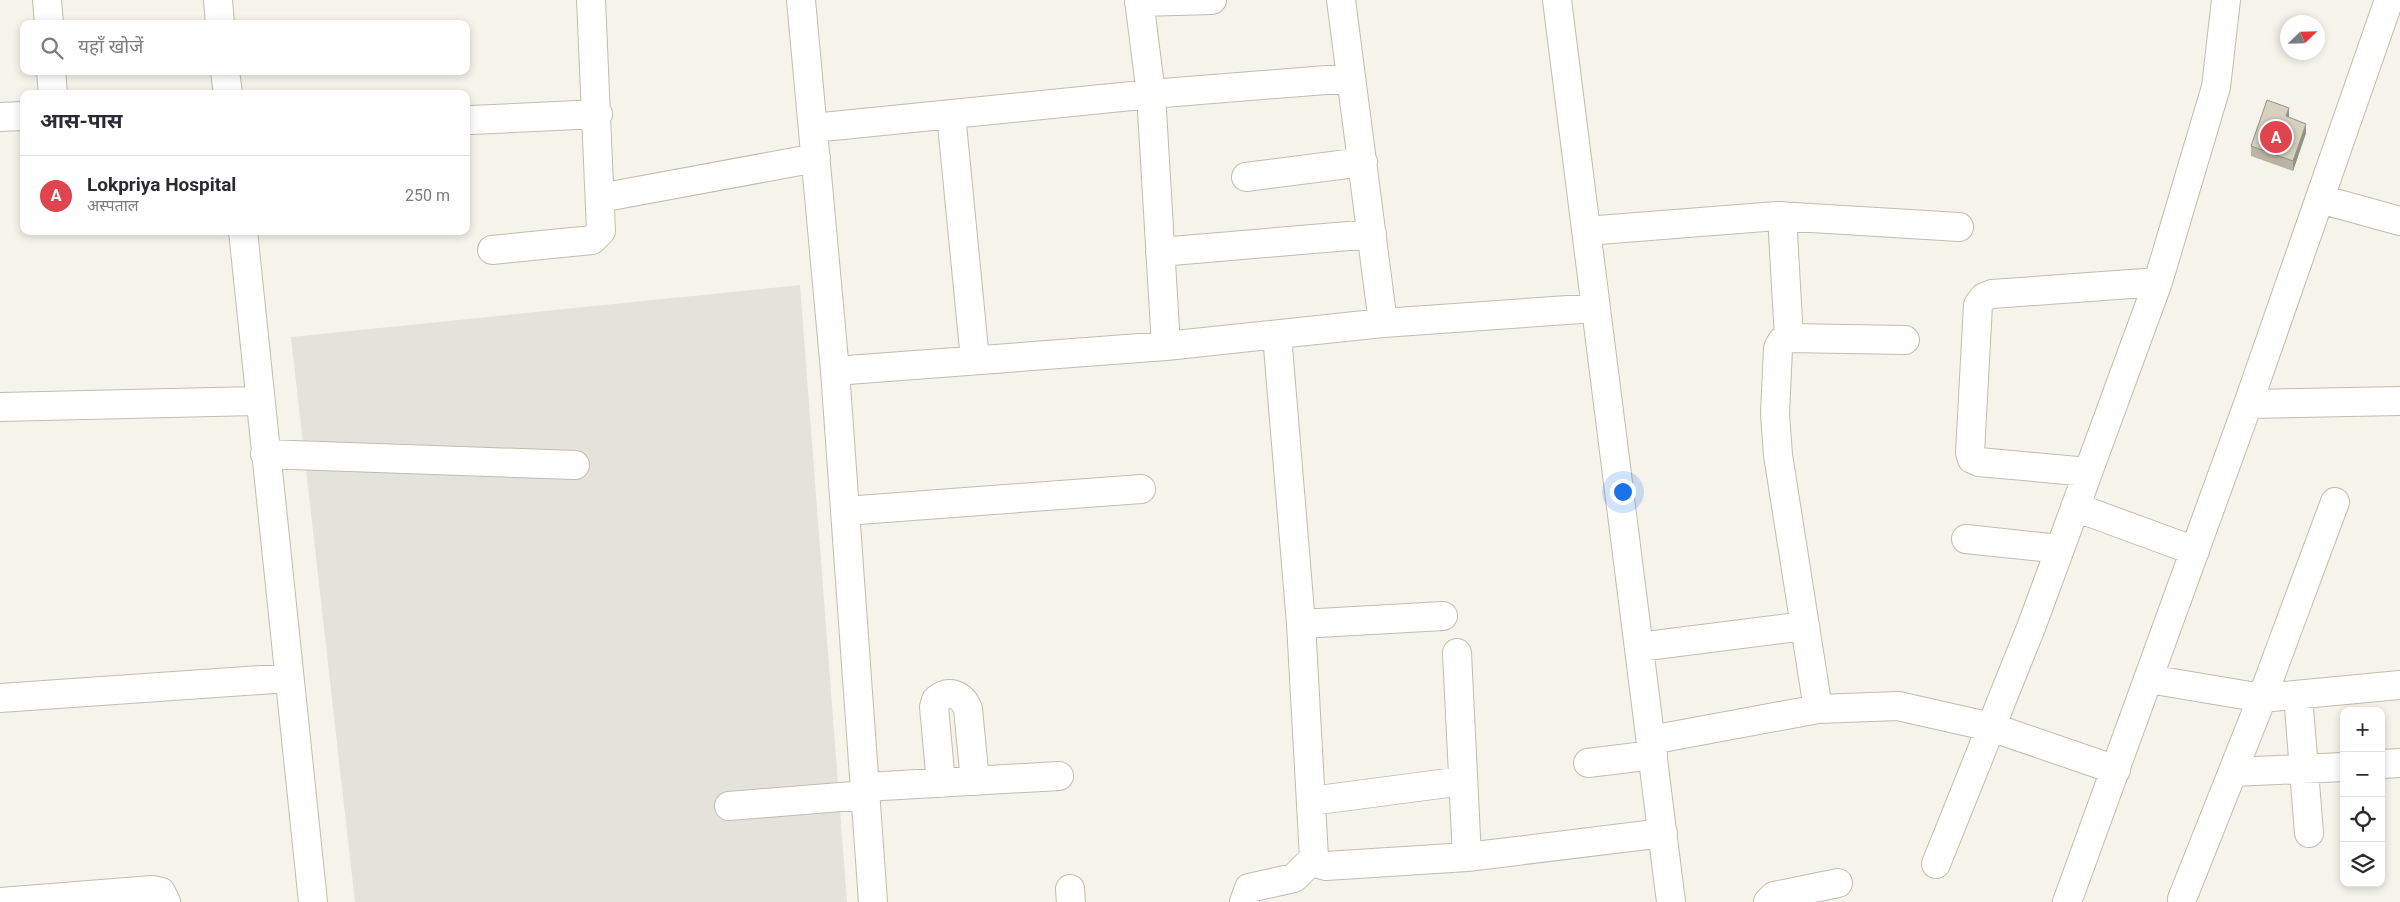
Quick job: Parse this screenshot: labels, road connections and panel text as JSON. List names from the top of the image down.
{
  "north": "top right",
  "page": {
    "search": "यहाँ खोजें",
    "heading": "आस-पास",
    "pins": "A",
    "list": [
      {
        "mark": "A",
        "name": "Lokpriya Hospital",
        "note": "अस्पताल",
        "value": "250 m"
      }
    ],
    "map_buttons": ["+", "−"]
  }
}
